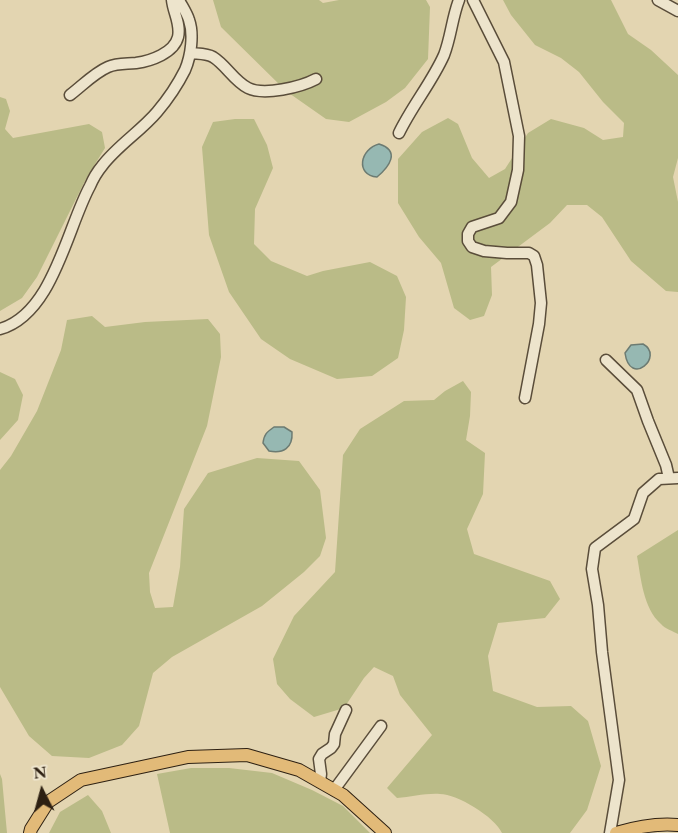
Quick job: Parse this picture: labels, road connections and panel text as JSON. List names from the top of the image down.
{
  "north": "top"
}
